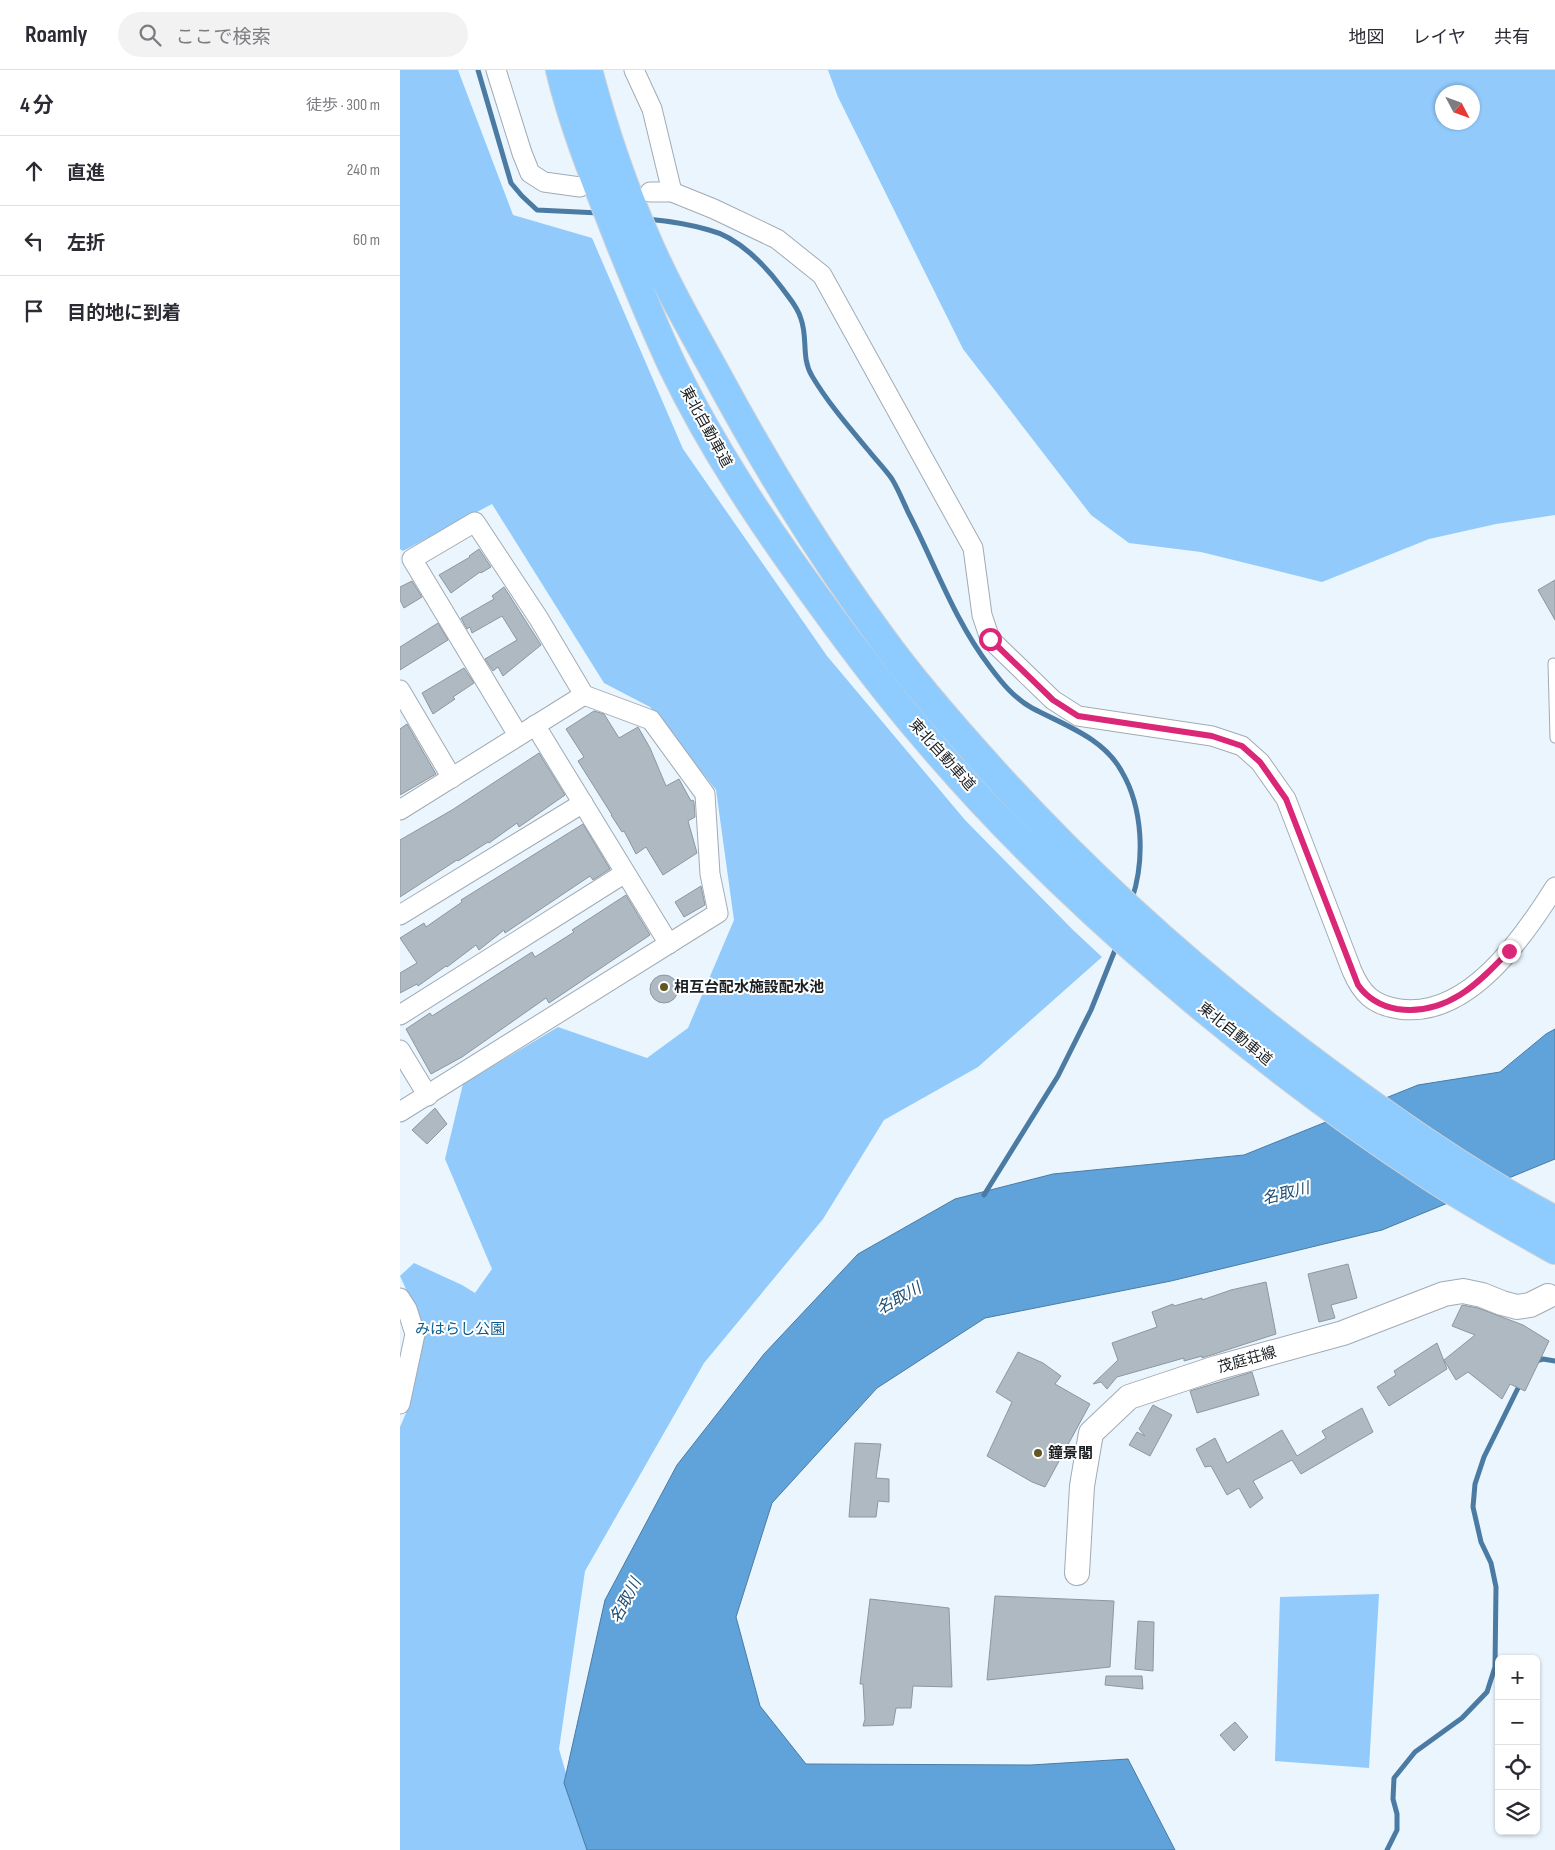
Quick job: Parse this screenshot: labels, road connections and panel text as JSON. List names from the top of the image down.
{
  "streets": {
    "highway": ["東北自動車道"],
    "street": ["茂庭荘線"]
  },
  "water": ["名取川"],
  "parks": ["みはらし公園"],
  "places": ["相互台配水施設配水池", "鐘景閣"],
  "north": "bottom right",
  "page": {
    "header": "Roamly",
    "search": "ここで検索",
    "nav": ["地図", "レイヤ", "共有"],
    "heading": ["4 分", "徒歩 · 300 m"],
    "list": [
      ["直進", "240 m"],
      ["左折", "60 m"],
      "目的地に到着"
    ],
    "map_buttons": ["+", "−"]
  }
}
